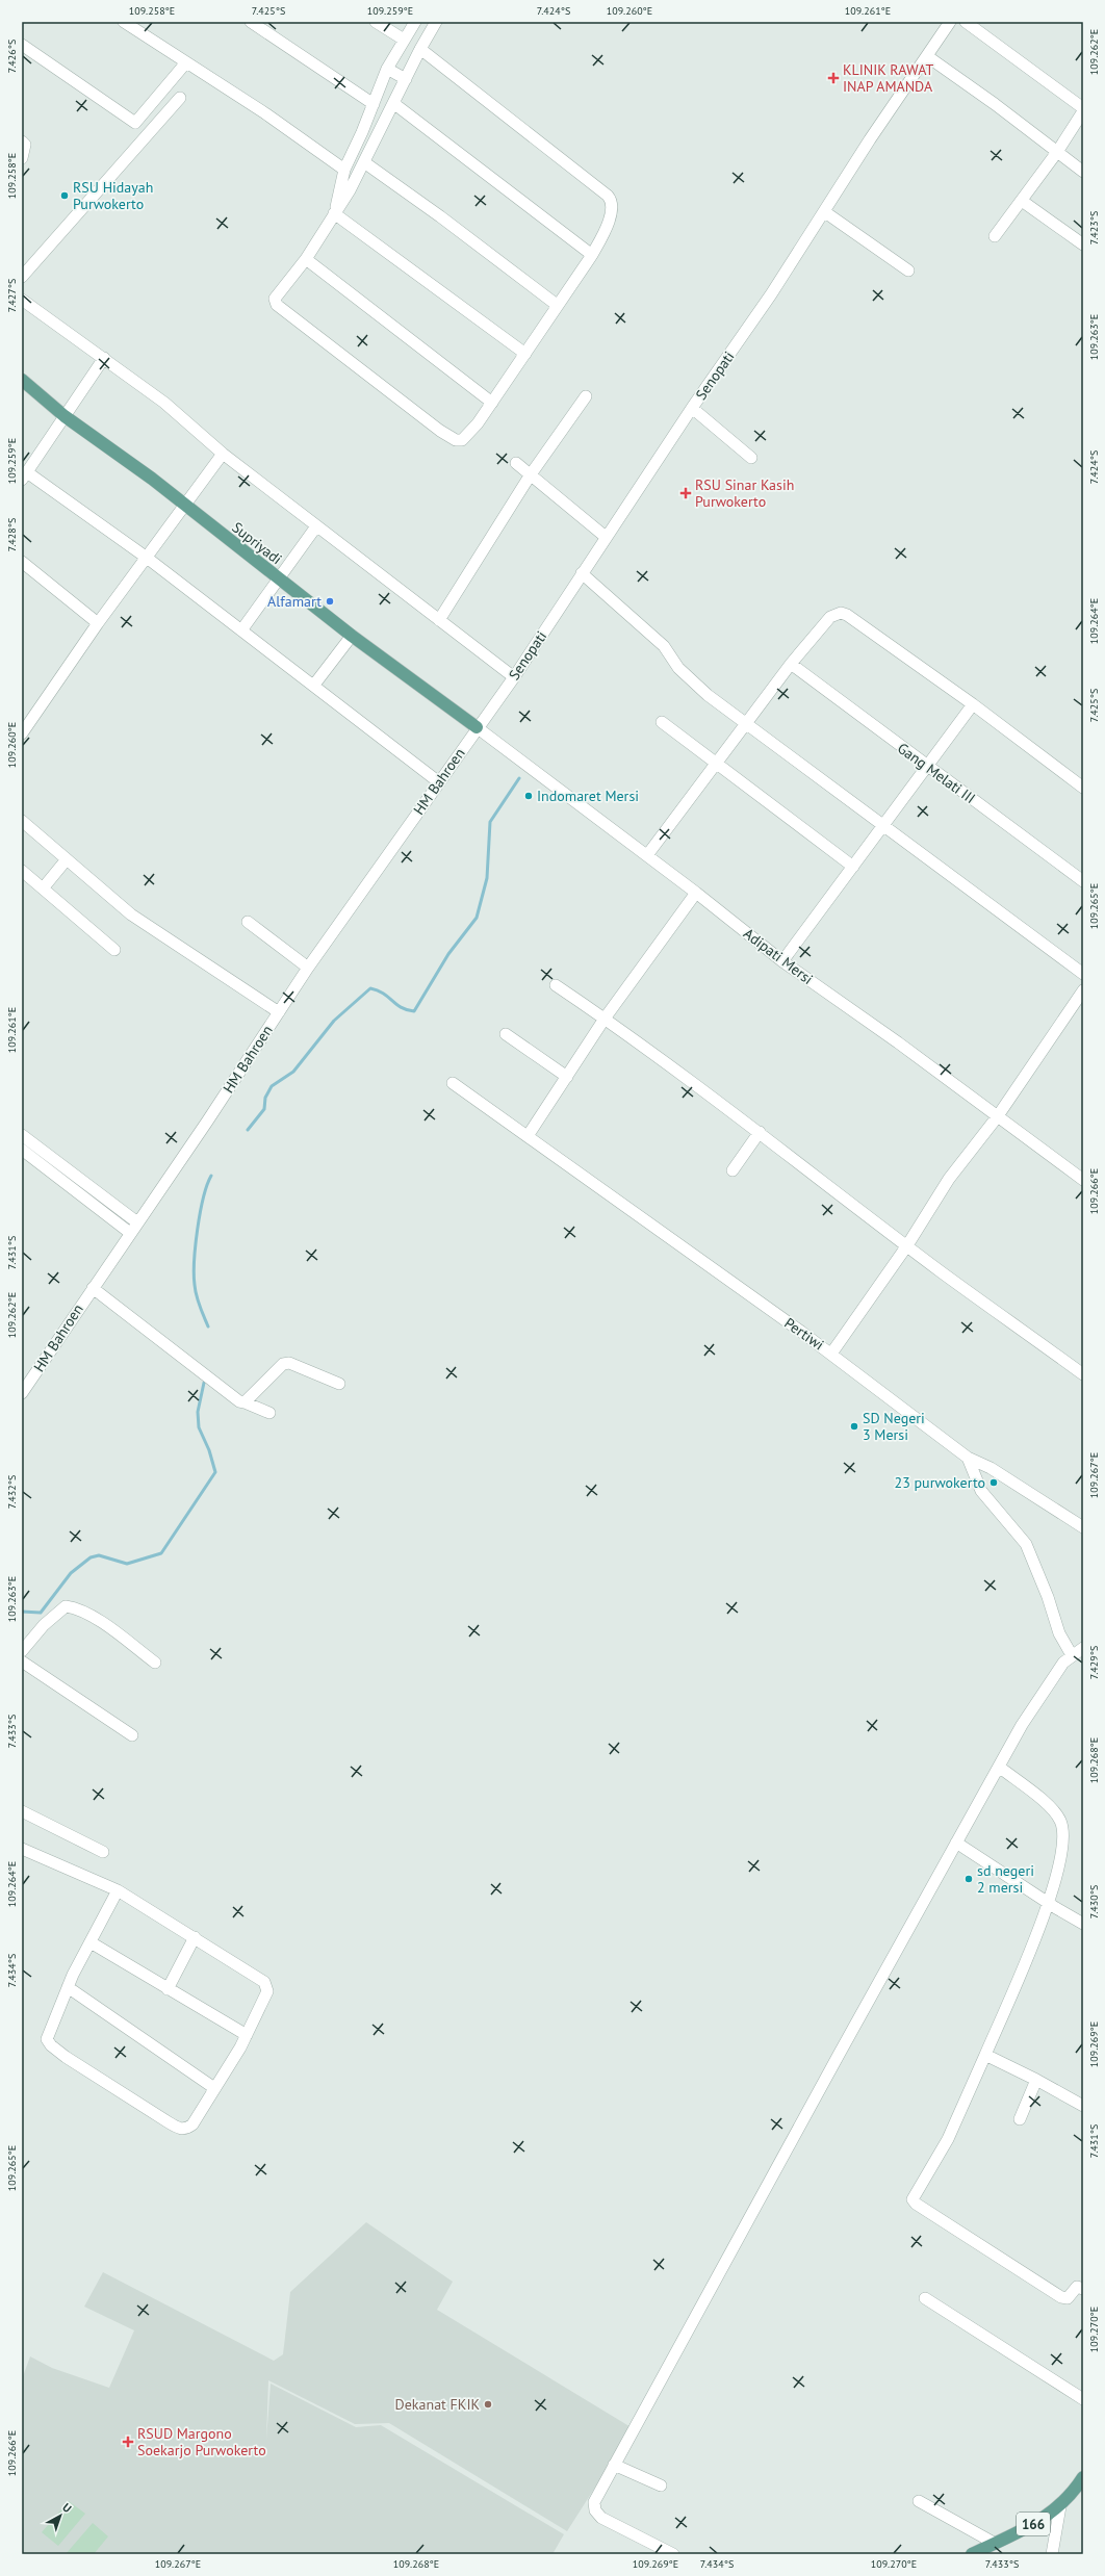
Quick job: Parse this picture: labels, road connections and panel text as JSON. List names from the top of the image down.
{
  "streets": {
    "main road": ["Supriyadi", "166"],
    "street": [
      "Senopati",
      "Gang Melati III",
      "HM Bahroen",
      "Adipati Mersi",
      "Pertiwi"
    ]
  },
  "crossings": [
    ["Senopati", "Supriyadi"],
    ["Senopati", "HM Bahroen"],
    ["Senopati", "Adipati Mersi"],
    ["Supriyadi", "HM Bahroen"],
    ["Supriyadi", "Adipati Mersi"],
    ["HM Bahroen", "Adipati Mersi"]
  ],
  "places": {
    "health": ["KLINIK RAWAT INAP AMANDA", "RSU Sinar Kasih Purwokerto", "RSUD Margono Soekarjo Purwokerto"],
    "other": [
      "RSU Hidayah Purwokerto",
      "Alfamart",
      "Indomaret Mersi",
      "SD Negeri 3 Mersi",
      "23 purwokerto",
      "sd negeri 2 mersi",
      "Dekanat FKIK"
    ]
  },
  "north": "top right",
  "coordinates": [
    "109.258°E",
    "7.425°S",
    "109.259°E",
    "7.424°S",
    "109.260°E",
    "109.261°E",
    "109.262°E",
    "7.426°S",
    "7.423°S",
    "7.427°S",
    "109.263°E",
    "7.428°S",
    "109.264°E",
    "109.265°E",
    "109.266°E",
    "7.431°S",
    "109.267°E",
    "7.432°S",
    "7.429°S",
    "7.433°S",
    "109.268°E",
    "7.430°S",
    "7.434°S",
    "109.269°E",
    "109.270°E"
  ]
}
